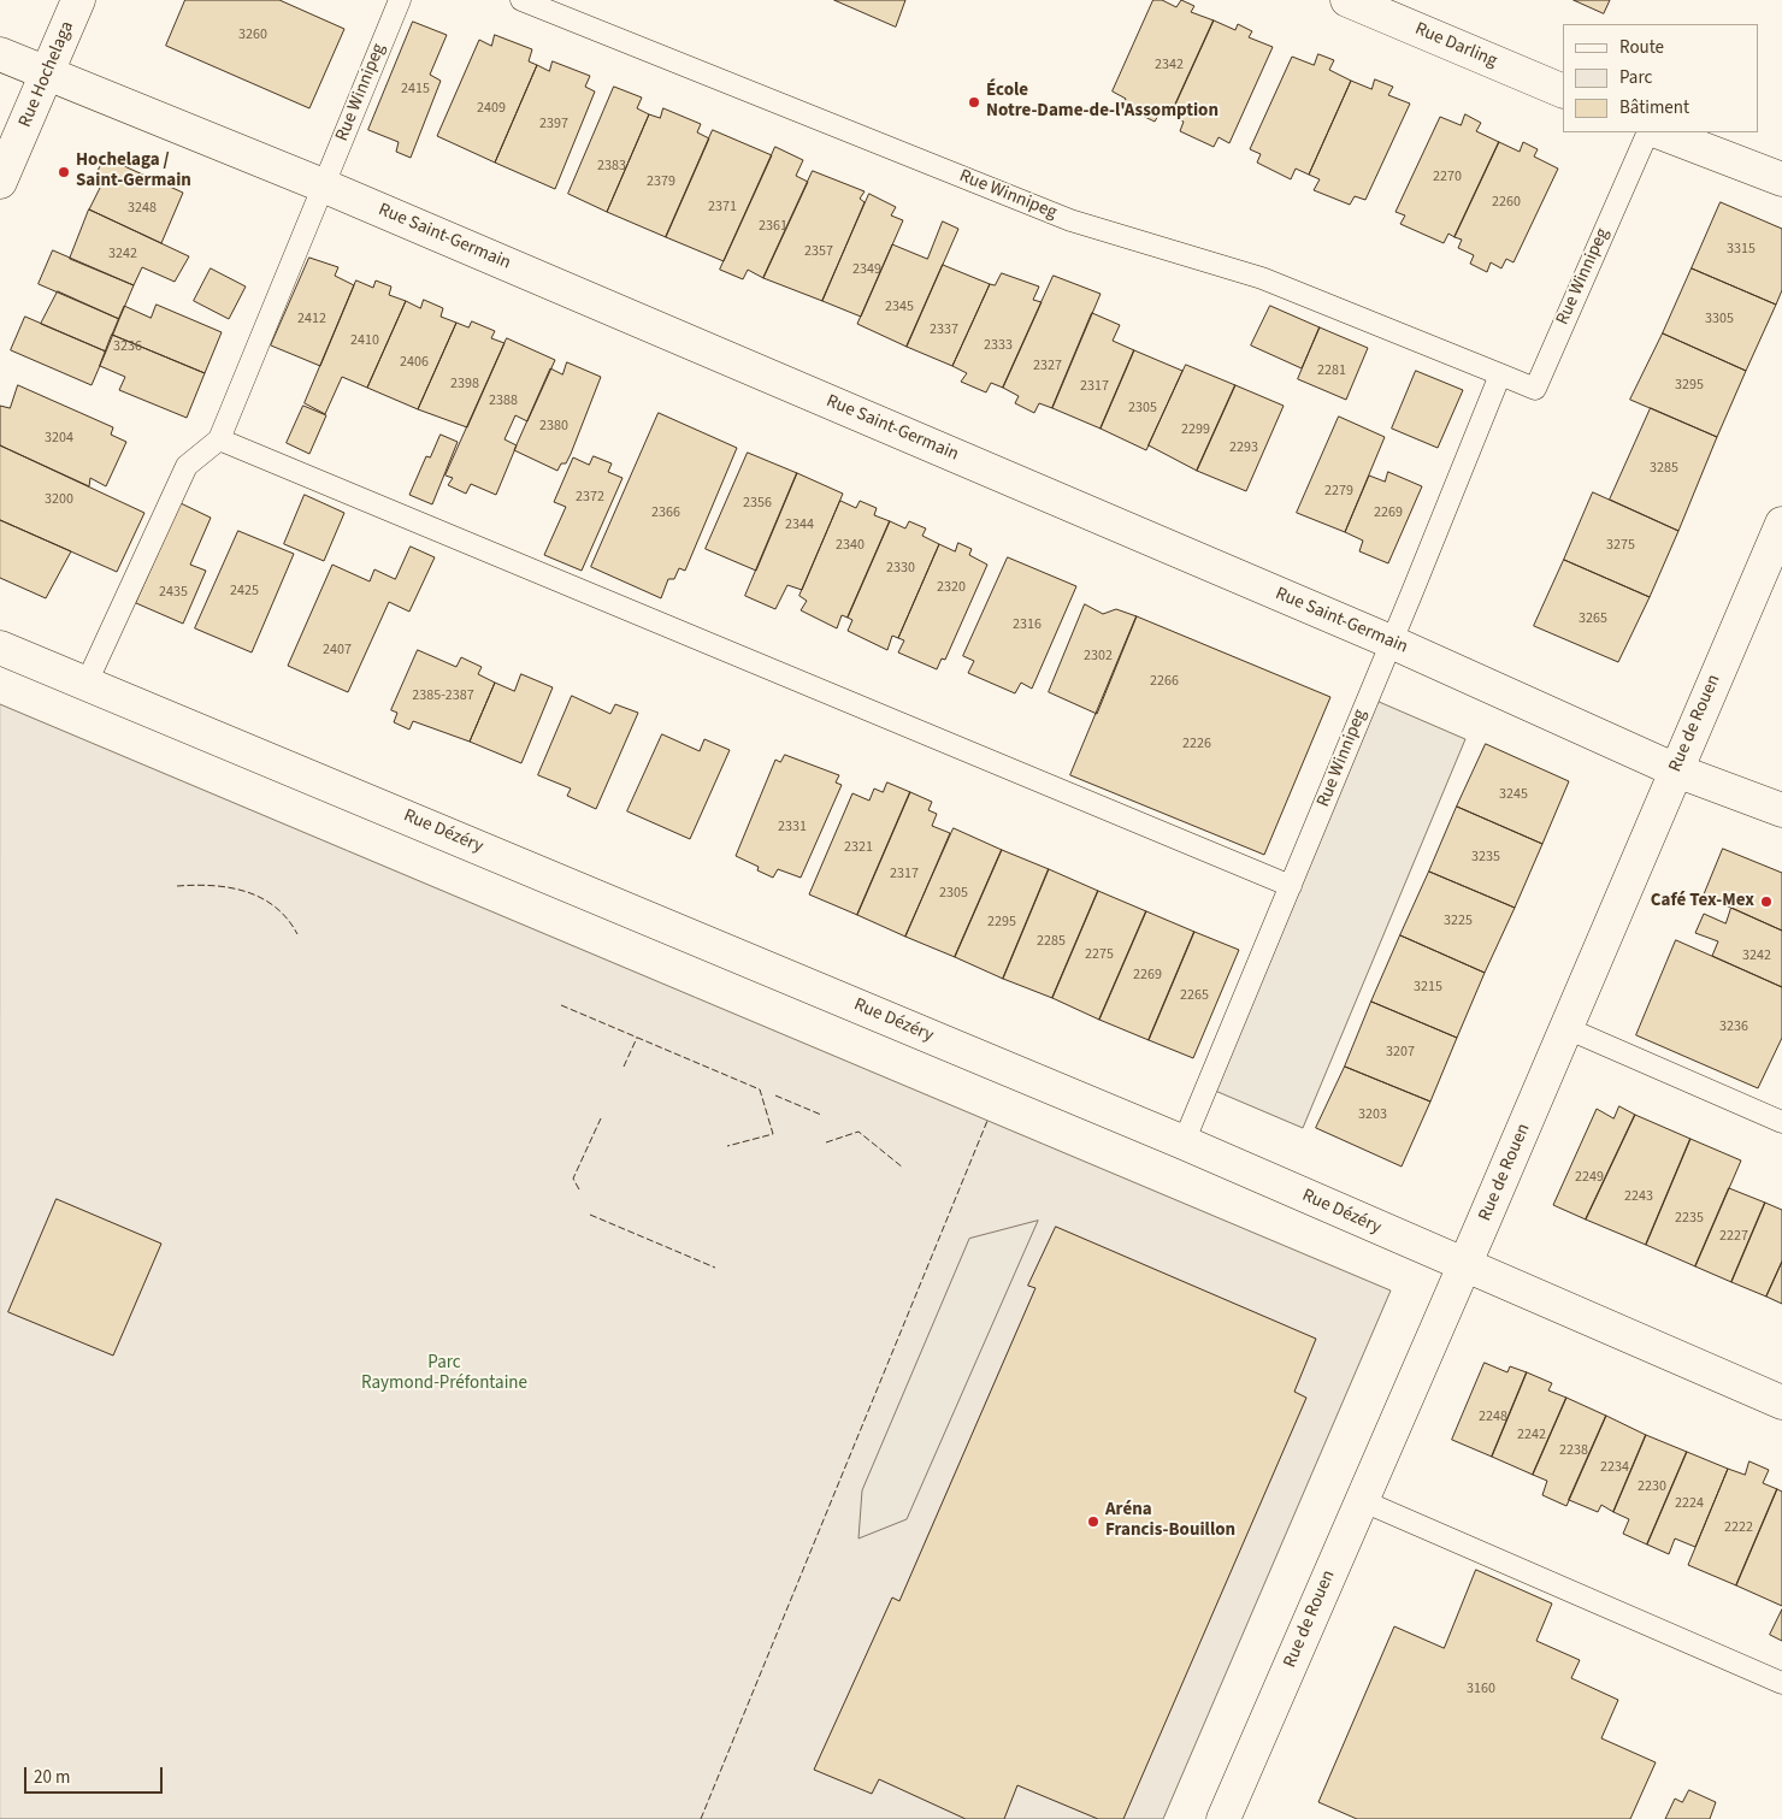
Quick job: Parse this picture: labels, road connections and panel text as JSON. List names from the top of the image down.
{
  "streets": {
    "street": [
      "Rue Darling",
      "Rue Hochelaga",
      "Rue Saint-Germain",
      "Rue de Rouen",
      "Rue Dézéry"
    ],
    "lane": ["Rue Winnipeg"]
  },
  "crossings": [
    ["Rue Hochelaga", "Rue Saint-Germain"],
    ["Rue Winnipeg", "Rue Saint-Germain"],
    ["Rue Winnipeg", "Rue Dézéry"],
    ["Rue Saint-Germain", "Rue de Rouen"],
    ["Rue de Rouen", "Rue Dézéry"]
  ],
  "parks": ["Parc Raymond-Préfontaine"],
  "places": [
    "École Notre-Dame-de-l'Assomption",
    "Hochelaga / Saint-Germain",
    "Café Tex-Mex",
    "Aréna Francis-Bouillon"
  ],
  "house_numbers": [
    "3260",
    "2342",
    "2415",
    "2409",
    "2397",
    "2383",
    "2270",
    "2379",
    "2260",
    "2371",
    "3248",
    "2361",
    "3315",
    "2357",
    "3242",
    "2349",
    "2345",
    "2412",
    "3305",
    "2337",
    "2410",
    "2333",
    "3236",
    "2406",
    "2327",
    "2281",
    "2398",
    "3295",
    "2317",
    "2388",
    "2305",
    "2380",
    "2299",
    "3204",
    "2293",
    "3285",
    "2279",
    "2372",
    "3200",
    "2356",
    "2366",
    "2269",
    "2344",
    "2340",
    "3275",
    "2330",
    "2320",
    "2425",
    "2435",
    "3265",
    "2316",
    "2407",
    "2302",
    "2266",
    "2385-2387",
    "2226",
    "3245",
    "2331",
    "2321",
    "3235",
    "2317",
    "2305",
    "3225",
    "2295",
    "2285",
    "2275",
    "3242",
    "2269",
    "3215",
    "2265",
    "3236",
    "3207",
    "3203",
    "2249",
    "2243",
    "2235",
    "2227",
    "2248",
    "2242",
    "2238",
    "2234",
    "2230",
    "2224",
    "2222",
    "3160"
  ],
  "legend": ["Route", "Parc", "Bâtiment"],
  "scale_bar": "20 m"
}
